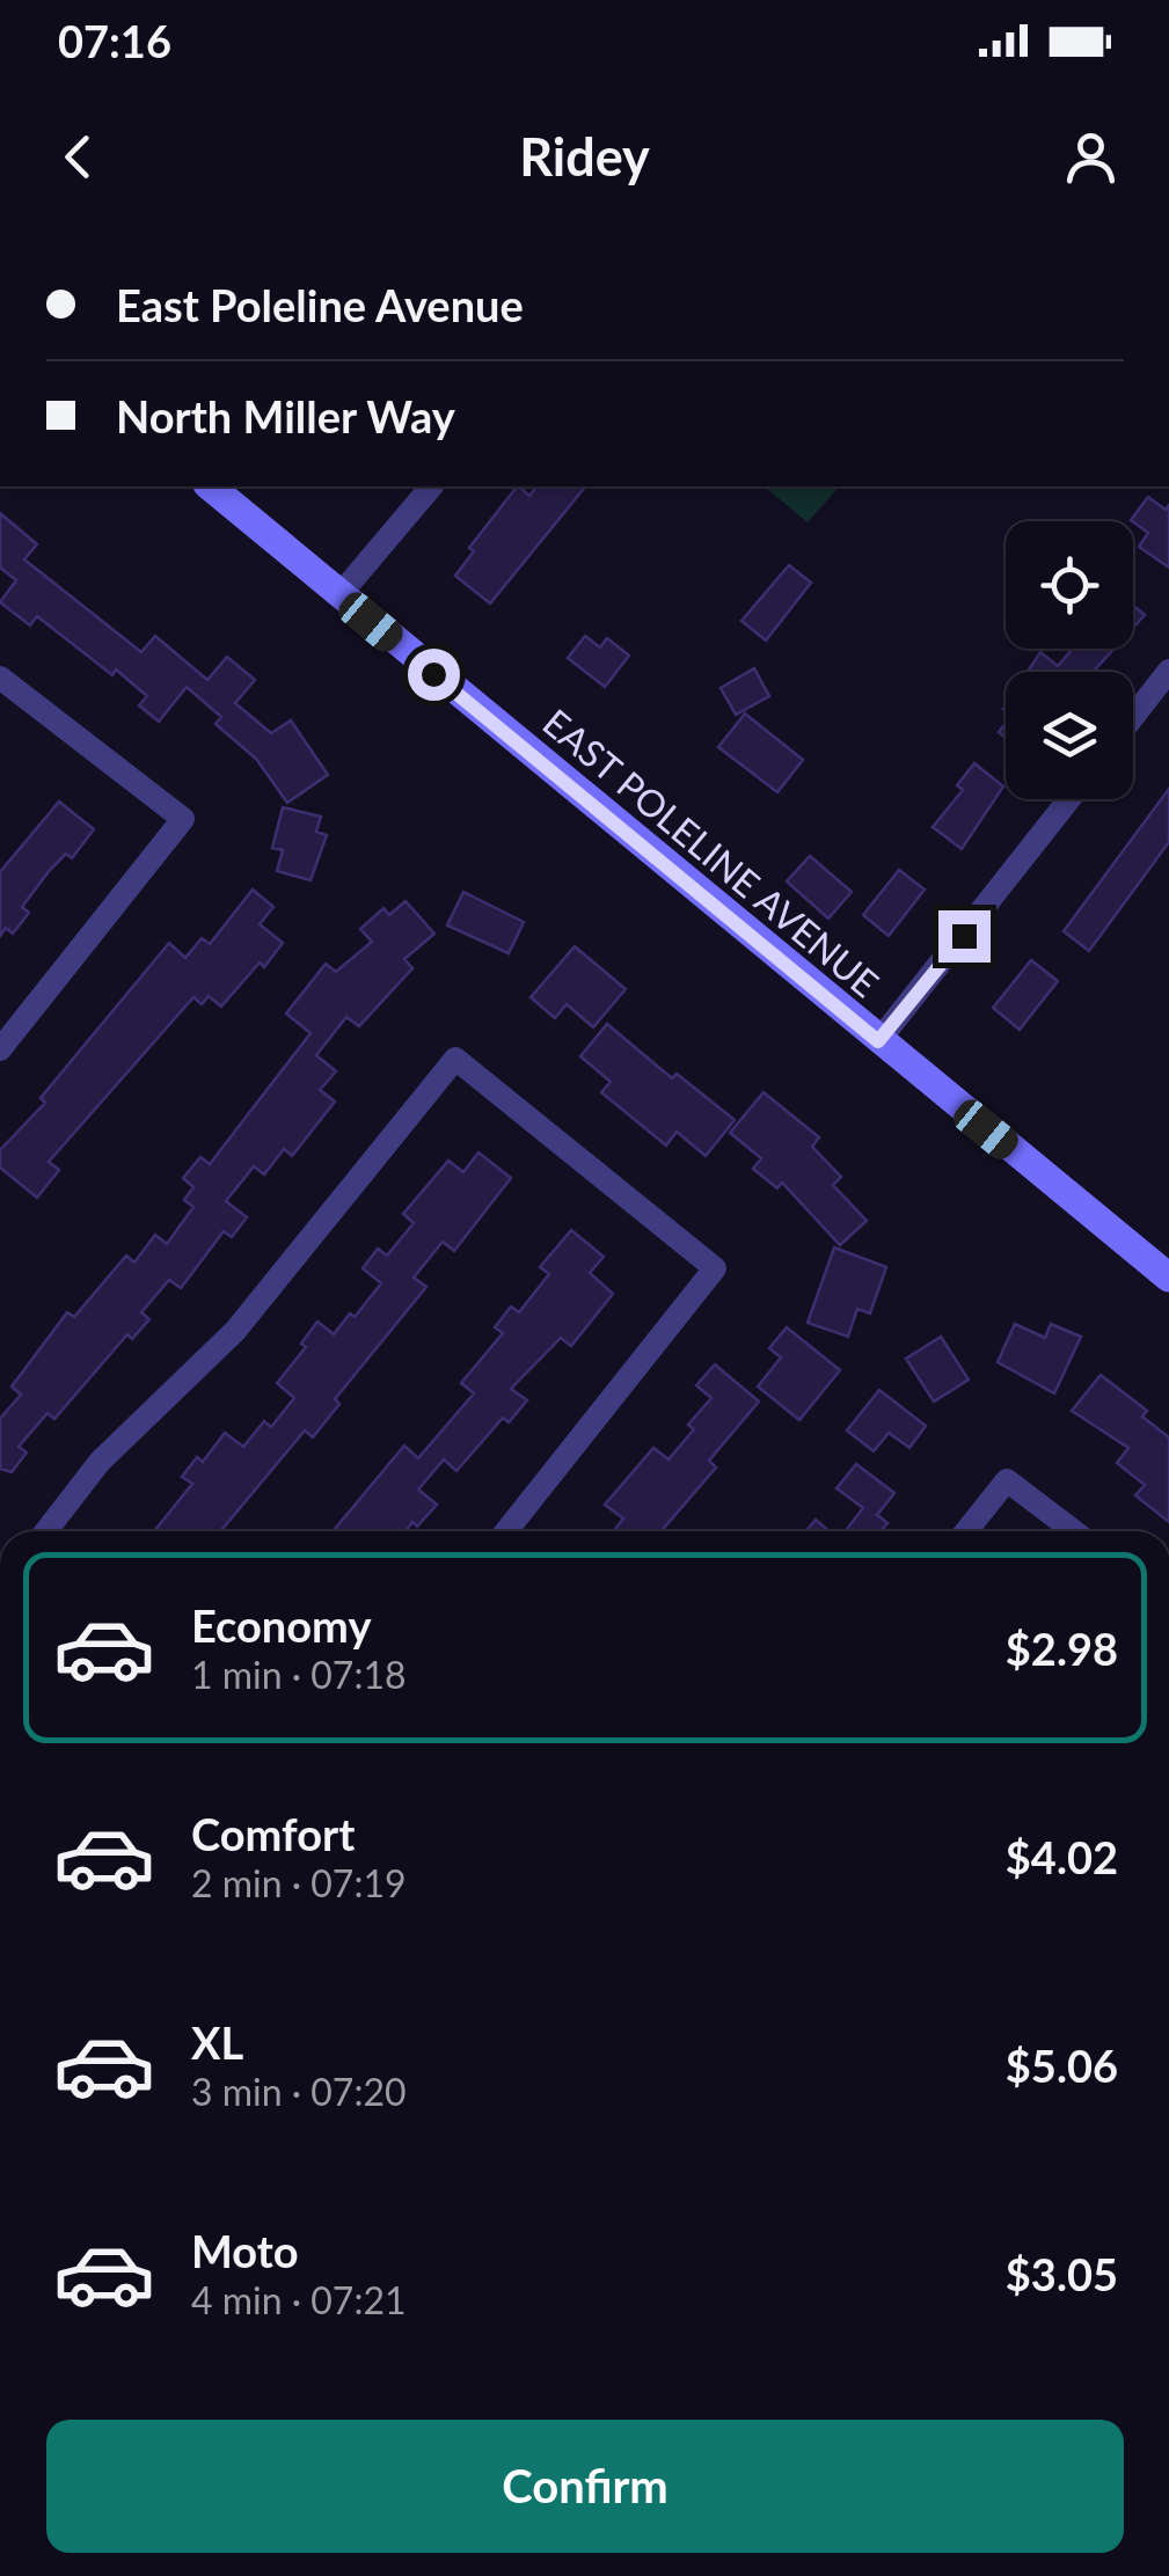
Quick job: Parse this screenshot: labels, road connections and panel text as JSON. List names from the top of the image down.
{
  "streets": {
    "main road": ["EAST POLELINE AVENUE"]
  },
  "page": {
    "status": "07:16",
    "header": "Ridey",
    "banner": ["East Poleline Avenue", "North Miller Way"],
    "list": [
      {
        "name": "Economy",
        "note": "1 min · 07:18",
        "value": "$2.98"
      },
      {
        "name": "Comfort",
        "note": "2 min · 07:19",
        "value": "$4.02"
      },
      {
        "name": "XL",
        "note": "3 min · 07:20",
        "value": "$5.06"
      },
      {
        "name": "Moto",
        "note": "4 min · 07:21",
        "value": "$3.05"
      }
    ],
    "buttons": "Confirm"
  }
}
